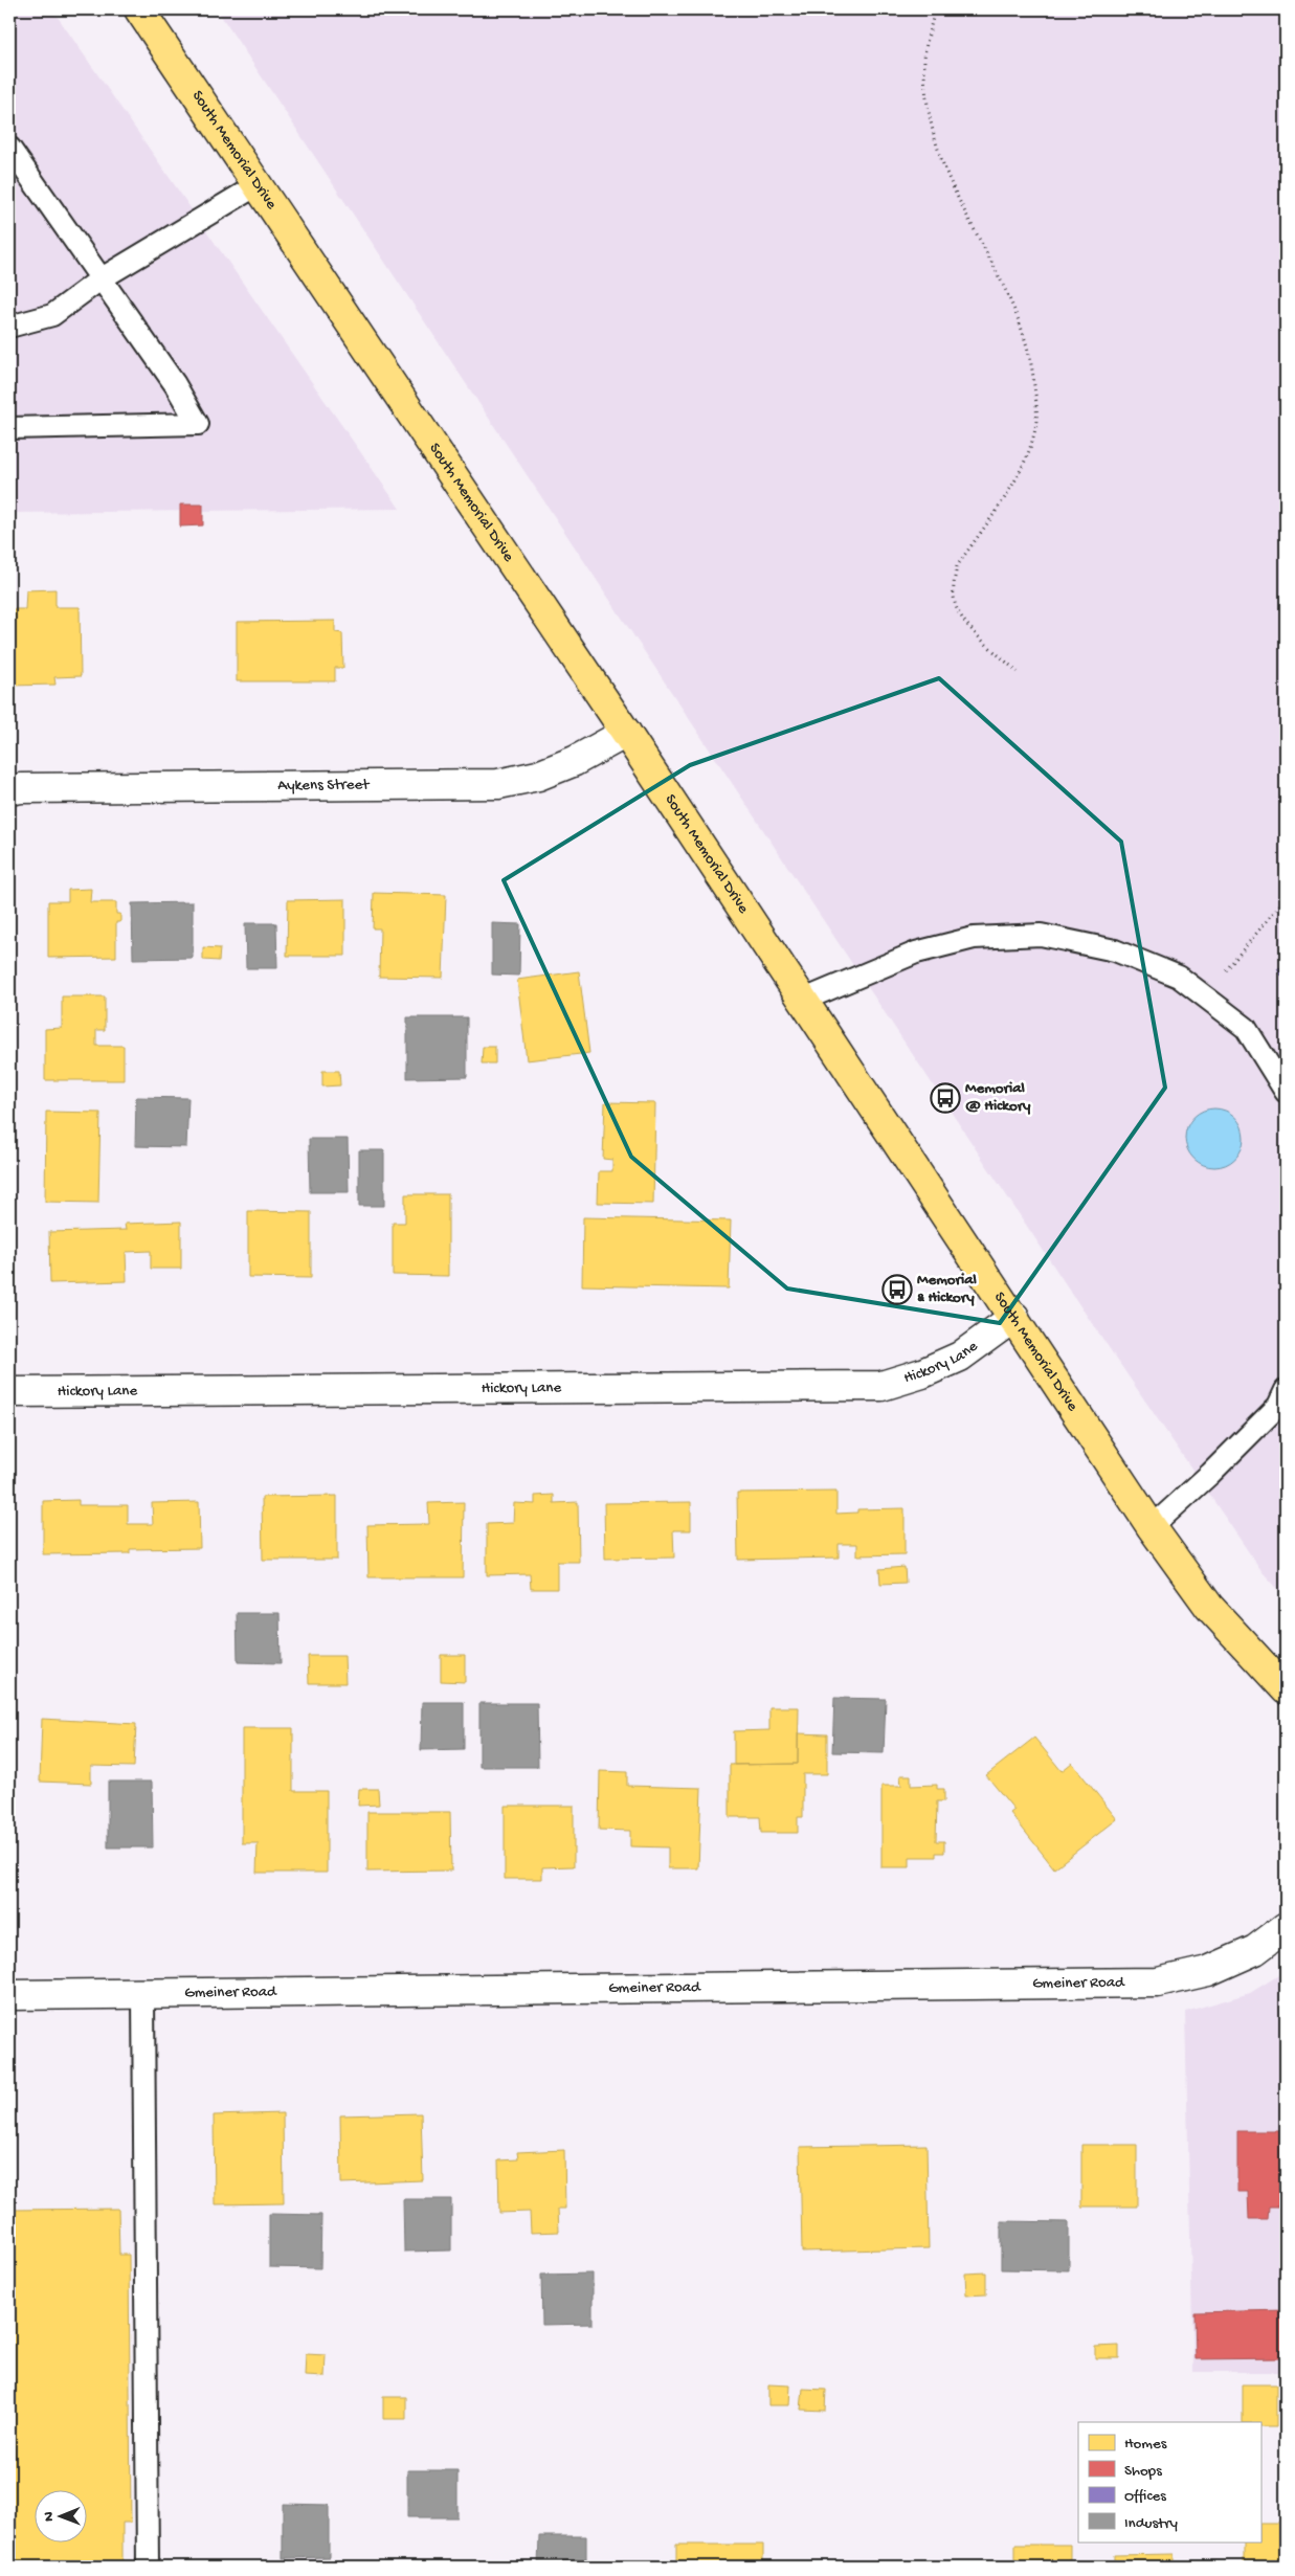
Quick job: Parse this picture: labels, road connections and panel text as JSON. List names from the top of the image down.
{
  "streets": {
    "main road": ["South Memorial Drive"],
    "street": ["Aykens Street", "Hickory Lane", "Gmeiner Road"]
  },
  "crossings": [
    ["South Memorial Drive", "Aykens Street"],
    ["South Memorial Drive", "Hickory Lane"]
  ],
  "places": {
    "bus stop": ["Memorial @ Hickory", "Memorial & Hickory"]
  },
  "legend": [
    "Homes",
    "Shops",
    "Offices",
    "Industry"
  ],
  "north": "left"
}
